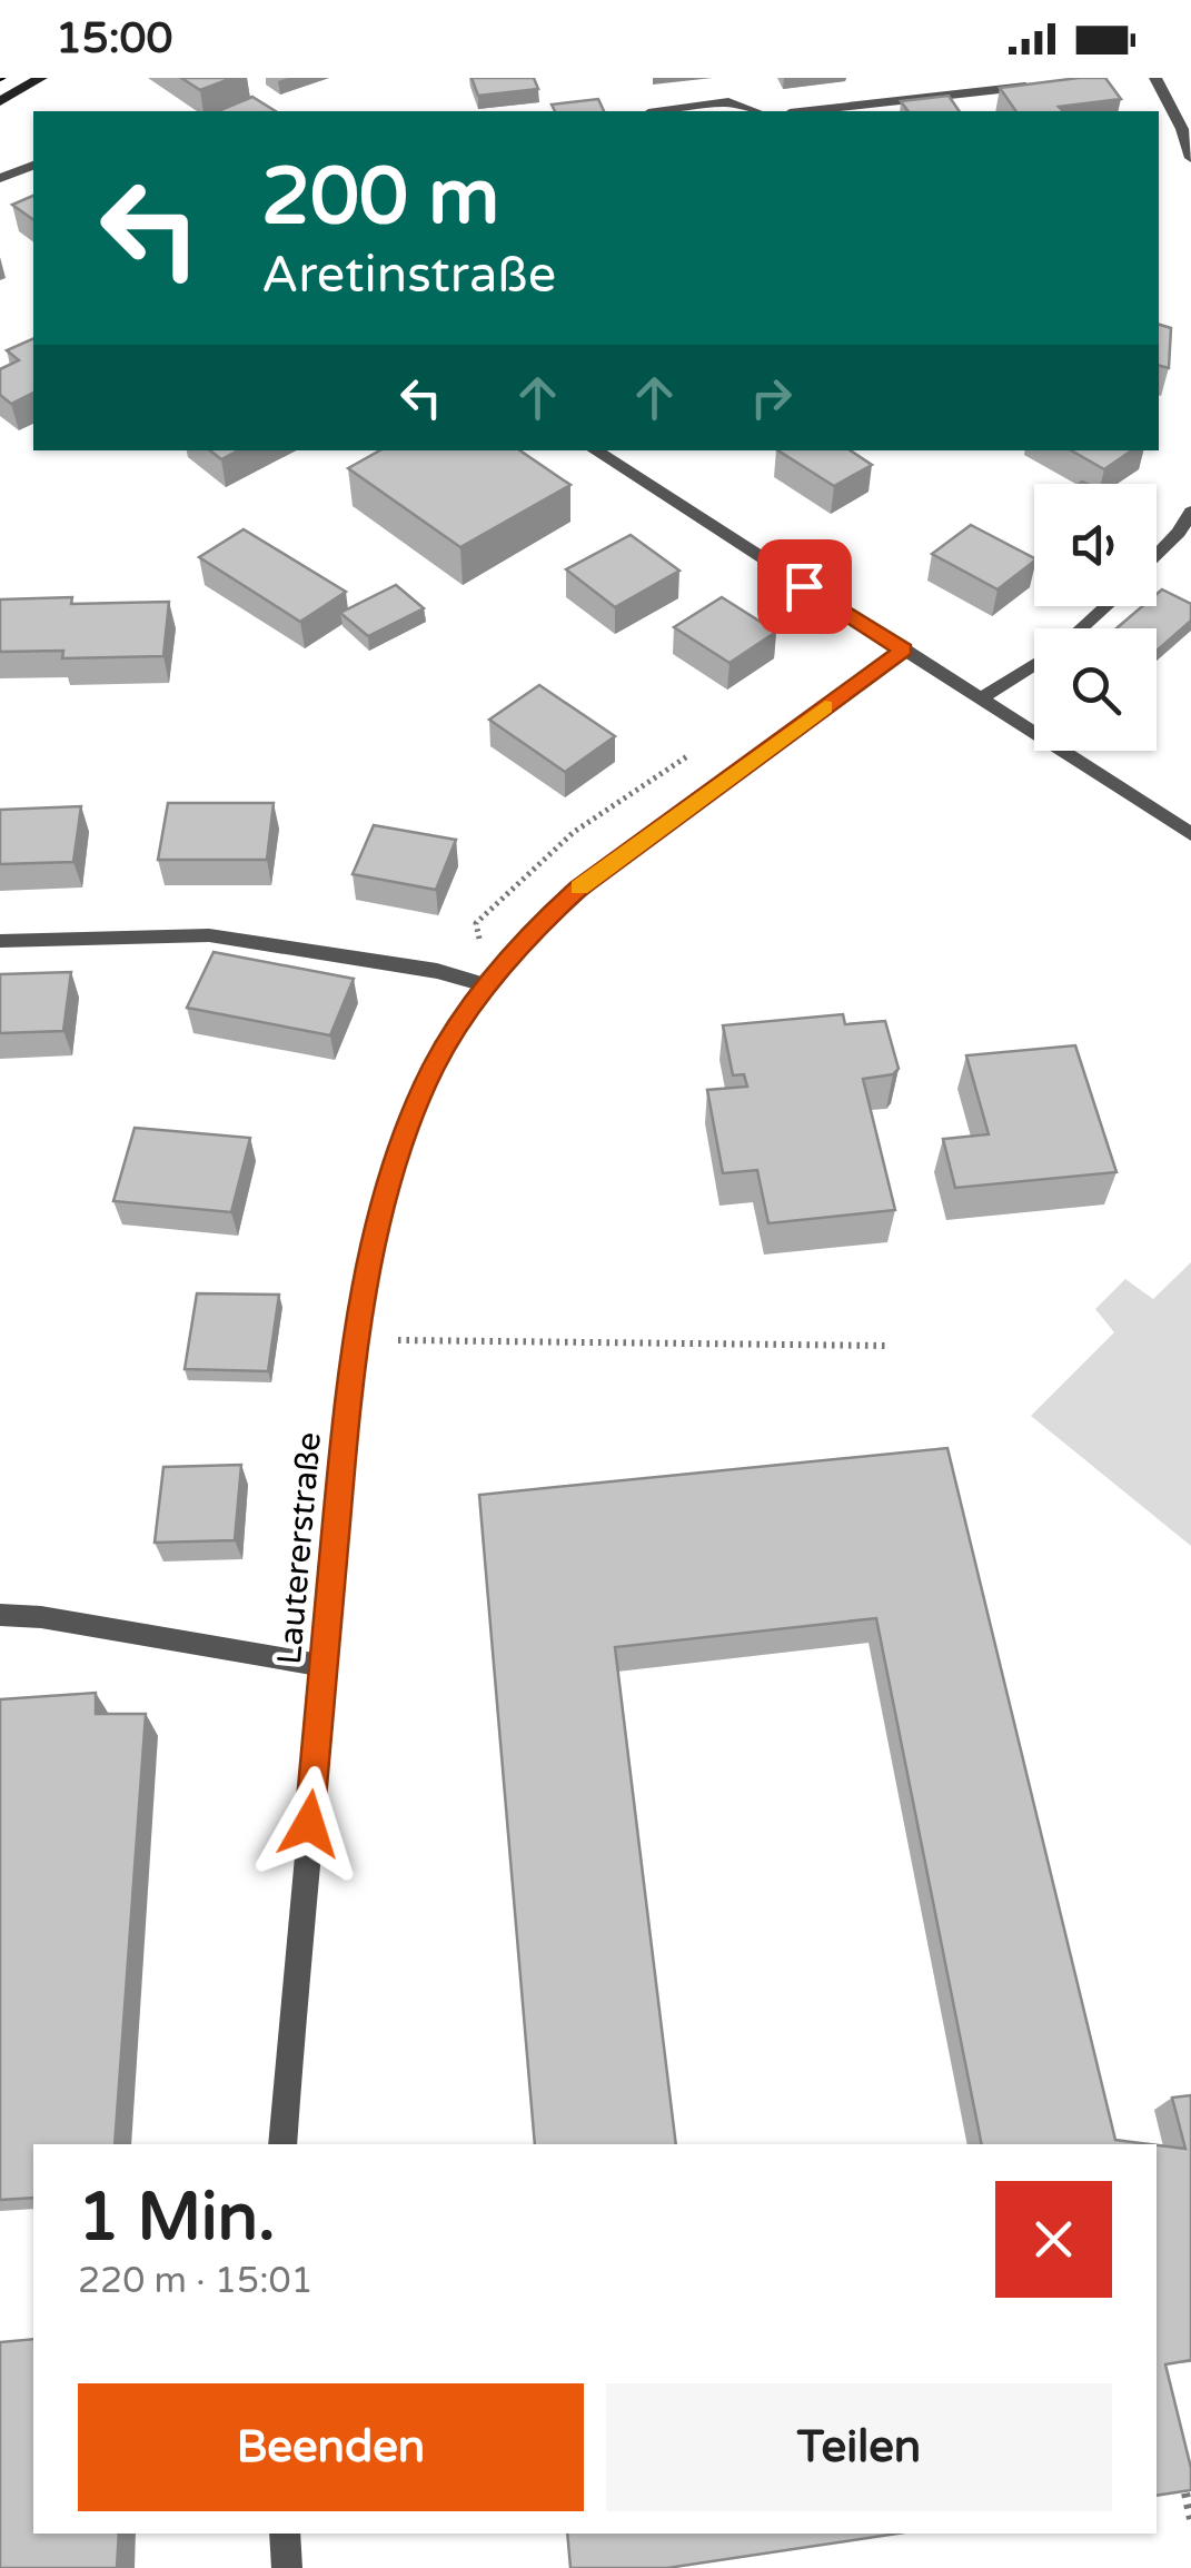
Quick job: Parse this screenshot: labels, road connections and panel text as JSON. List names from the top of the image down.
{
  "streets": {
    "street": ["Lautererstraße"]
  },
  "page": {
    "status": "15:00",
    "turn": ["200 m", "Aretinstraße"],
    "heading": ["1 Min.", "220 m · 15:01"],
    "buttons": ["Beenden", "Teilen"]
  }
}
